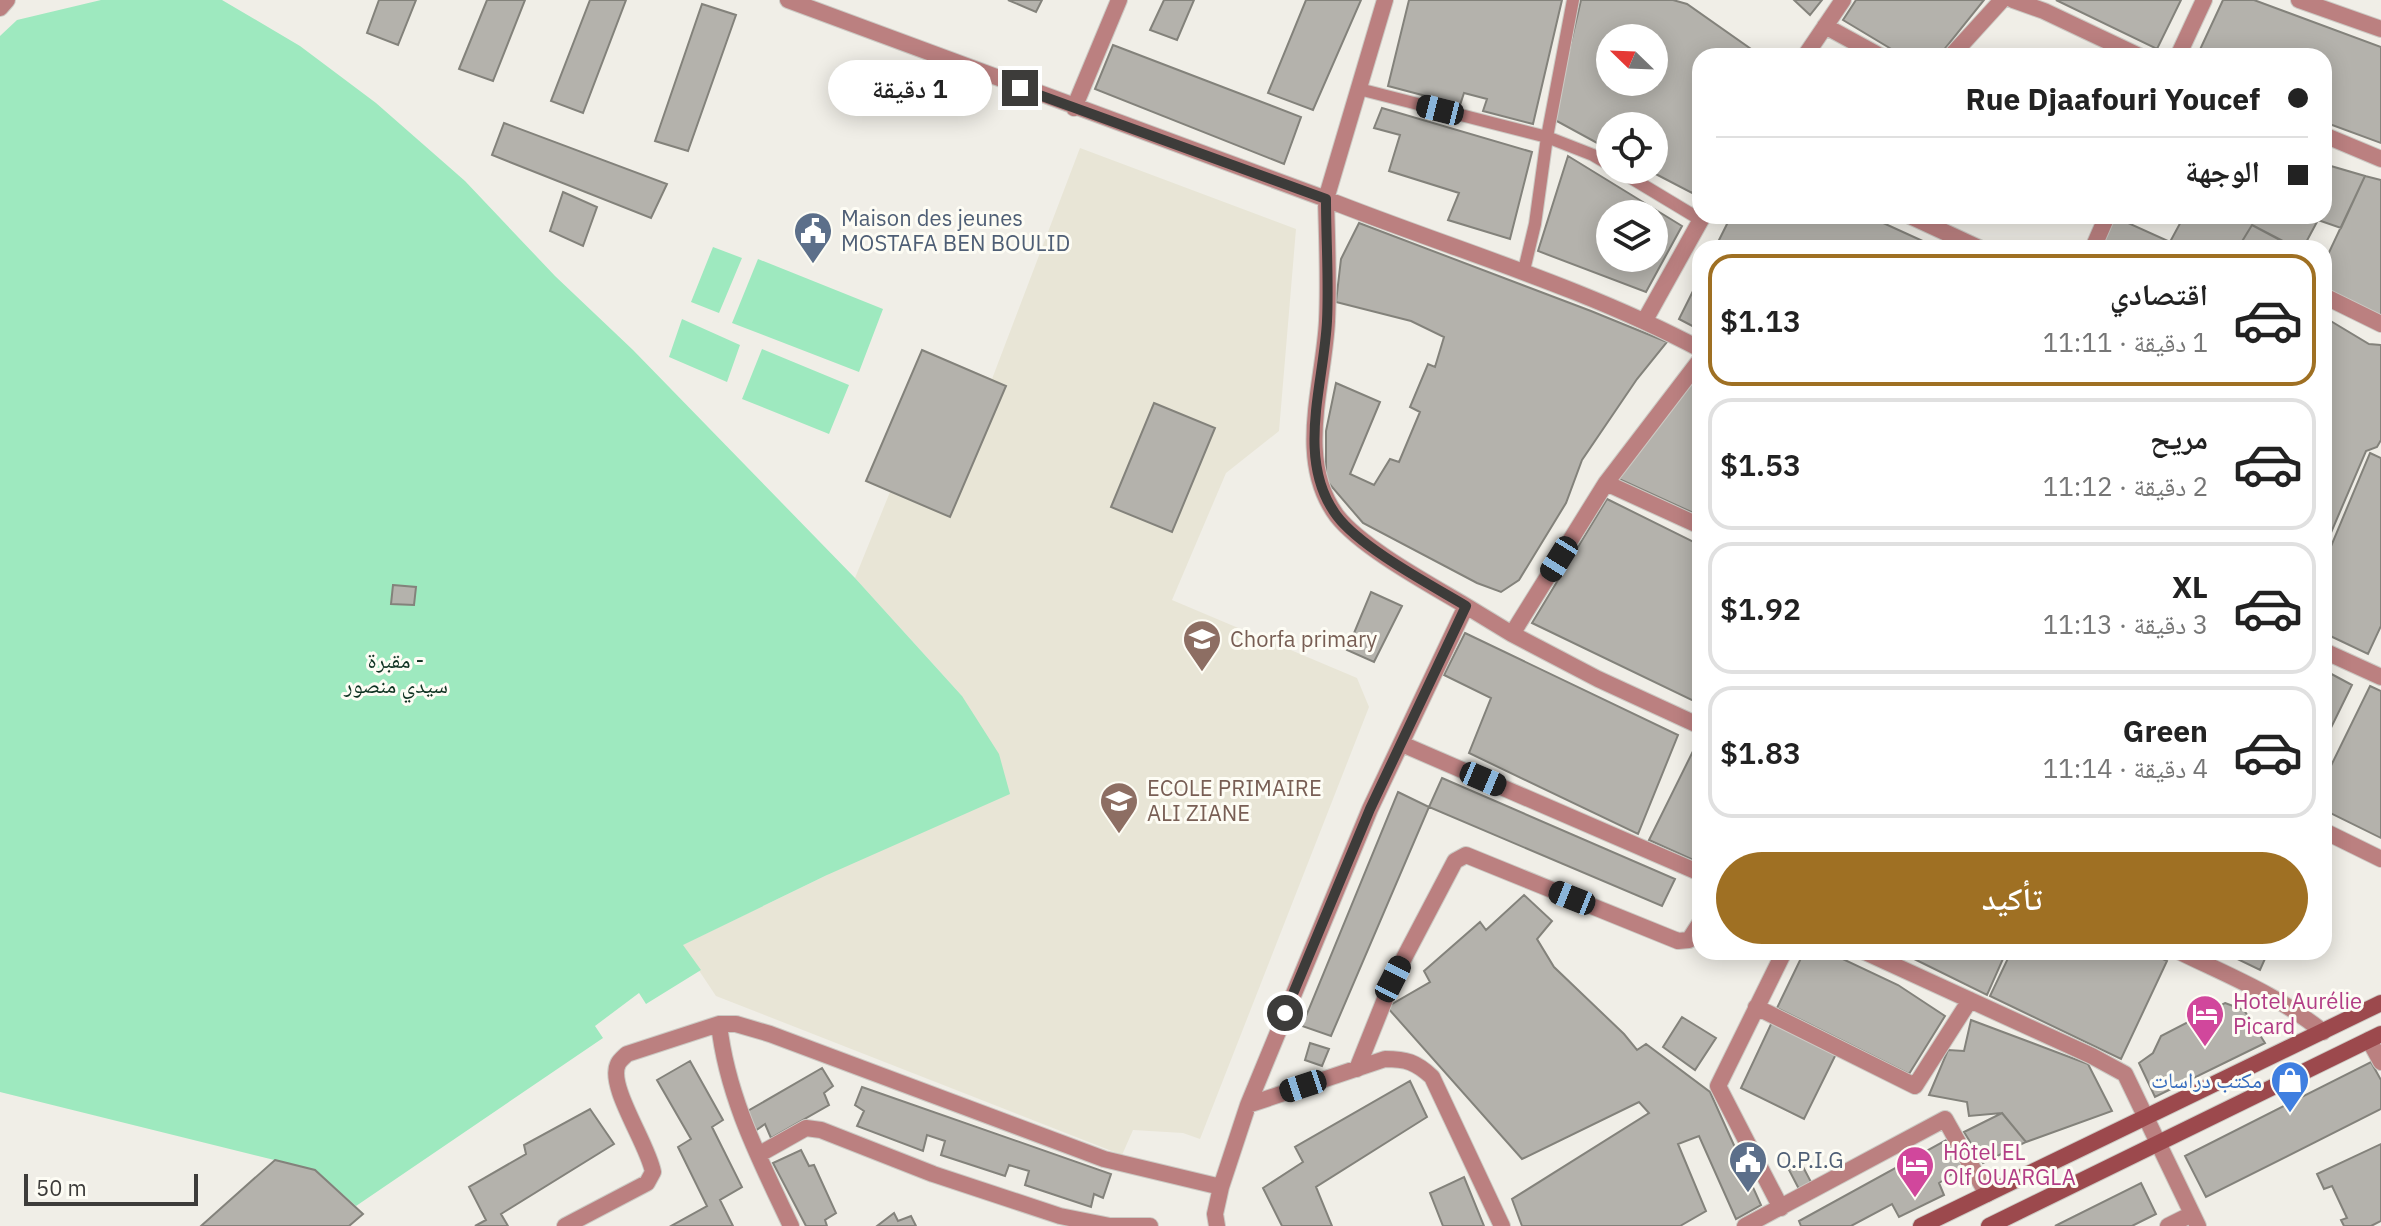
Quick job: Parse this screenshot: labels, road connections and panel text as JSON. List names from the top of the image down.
{
  "parks": ["مقبرة - سيدي منصور"],
  "places": {
    "public building": ["Maison des jeunes MOSTAFA BEN BOULID", "O.P.I.G"],
    "school or university": ["Chorfa primary", "ECOLE PRIMAIRE ALI ZIANE"],
    "hotel": ["Hotel Aurélie Picard", "Hôtel EL Olf OUARGLA"],
    "shop": ["مكتب دراسات"]
  },
  "scale_bar": "50 m",
  "north": "top left",
  "page": {
    "banner": ["Rue Djaafouri Youcef", "الوجهة"],
    "bubble": "1 دقيقة",
    "list": [
      {
        "name": "اقتصادي",
        "note": "1 دقيقة · 11:11",
        "value": "$1.13"
      },
      {
        "name": "مريح",
        "note": "2 دقيقة · 11:12",
        "value": "$1.53"
      },
      {
        "name": "XL",
        "note": "3 دقيقة · 11:13",
        "value": "$1.92"
      },
      {
        "name": "Green",
        "note": "4 دقيقة · 11:14",
        "value": "$1.83"
      }
    ],
    "buttons": "تأكيد",
    "scale": "50 m"
  }
}
